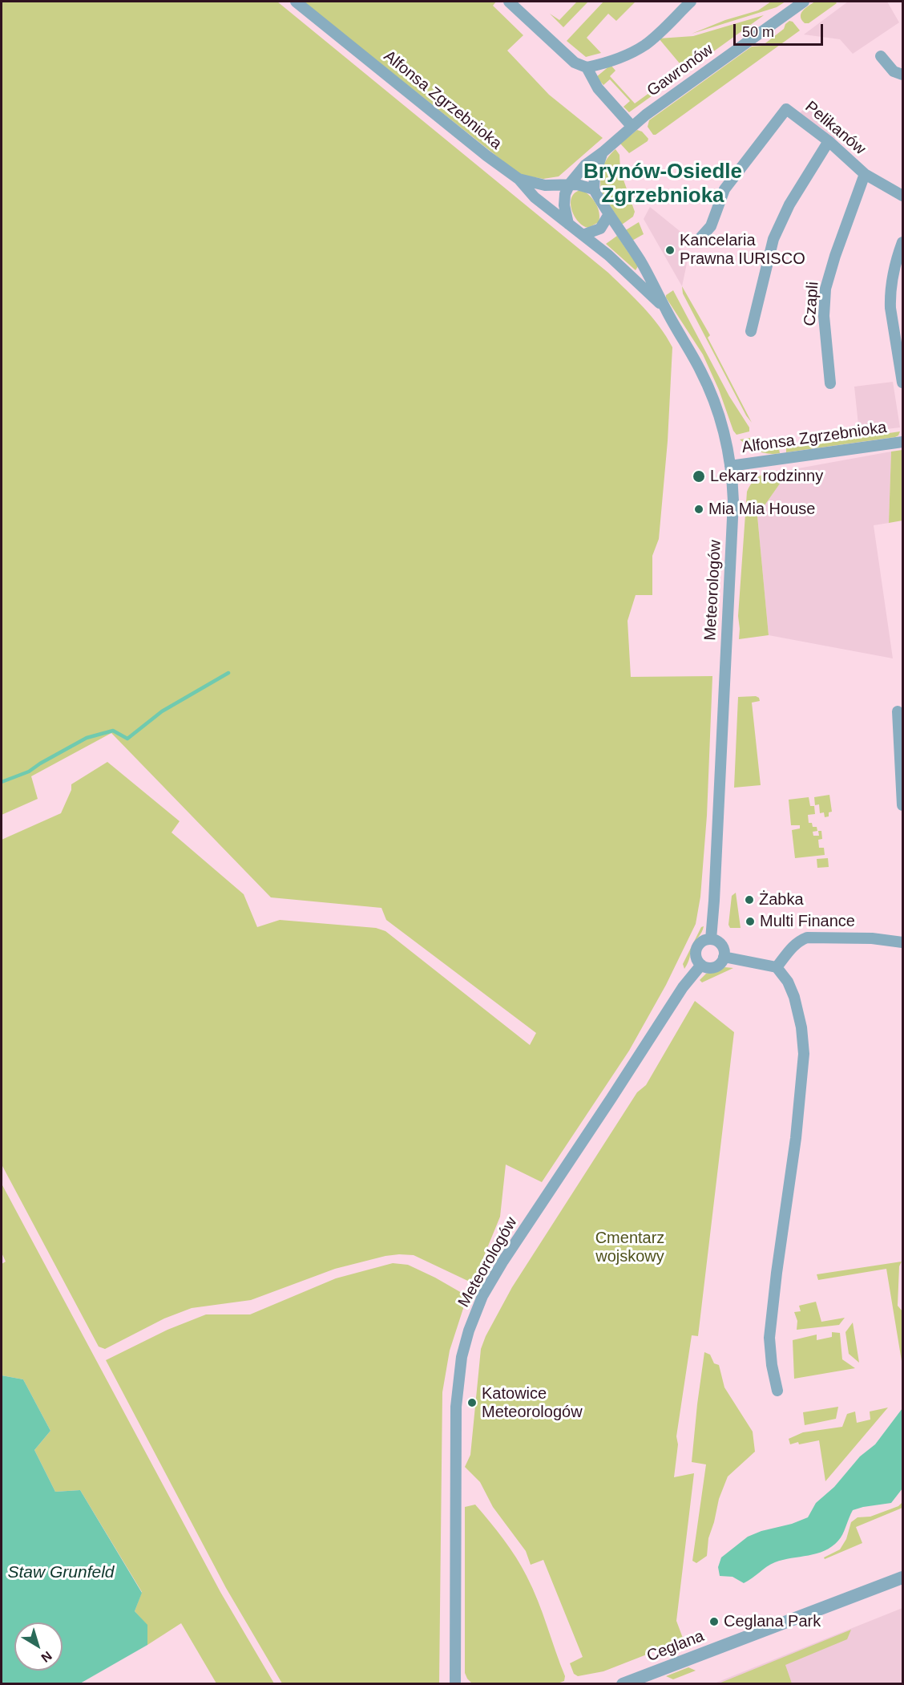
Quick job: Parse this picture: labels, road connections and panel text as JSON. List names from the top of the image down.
{
  "streets": {
    "street": [
      "Gawronów",
      "Alfonsa Zgrzebnioka",
      "Pelikanów",
      "Czapli",
      "Meteorologów",
      "Ceglana"
    ]
  },
  "crossings": [
    ["Gawronów", "Alfonsa Zgrzebnioka"],
    ["Gawronów", "Meteorologów"],
    ["Alfonsa Zgrzebnioka", "Meteorologów"],
    ["Pelikanów", "Czapli"]
  ],
  "districts": ["Brynów-Osiedle Zgrzebnioka"],
  "water": ["Staw Grunfeld"],
  "parks": ["Cmentarz wojskowy"],
  "places": [
    "Kancelaria Prawna IURISCO",
    "Lekarz rodzinny",
    "Mia Mia House",
    "Żabka",
    "Multi Finance",
    "Katowice Meteorologów",
    "Ceglana Park"
  ],
  "scale_bar": "50 m",
  "north": "bottom right"
}
